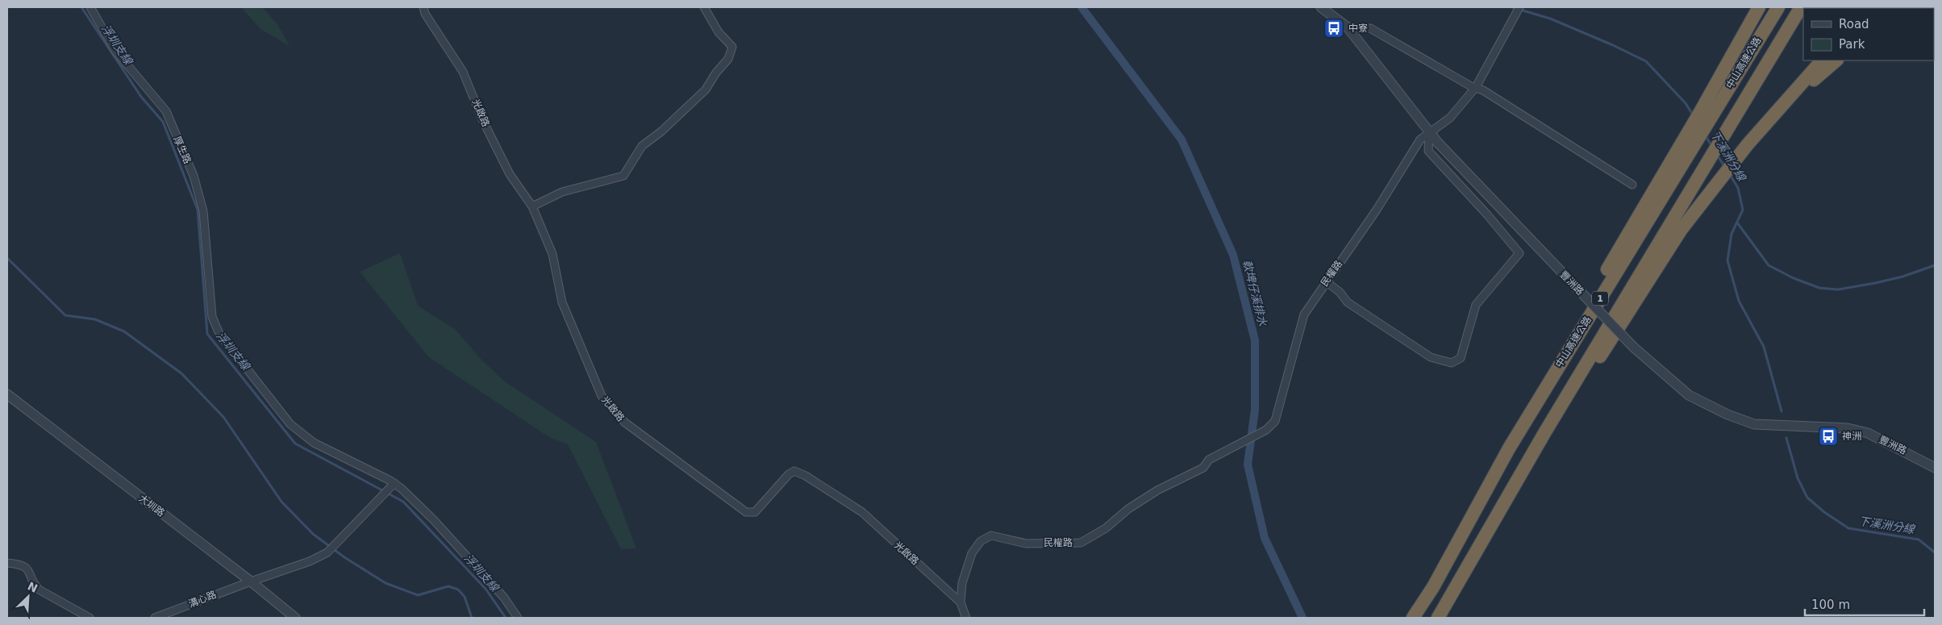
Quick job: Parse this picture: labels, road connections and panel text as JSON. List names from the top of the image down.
{
  "streets": {
    "highway": ["中山高速公路", "1"],
    "street": [
      "光啟路",
      "厚生路",
      "民權路",
      "豐洲路",
      "大圳路",
      "溝心路"
    ]
  },
  "crossings": [
    ["光啟路", "民權路"],
    ["厚生路", "溝心路"],
    ["民權路", "豐洲路"],
    ["大圳路", "溝心路"]
  ],
  "water": ["浮圳支線", "下溪洲分線", "軟埤仔溪排水"],
  "places": {
    "bus stop": ["中寮", "神洲"]
  },
  "legend": ["Road", "Park"],
  "scale_bar": "100 m",
  "north": "top right"
}
